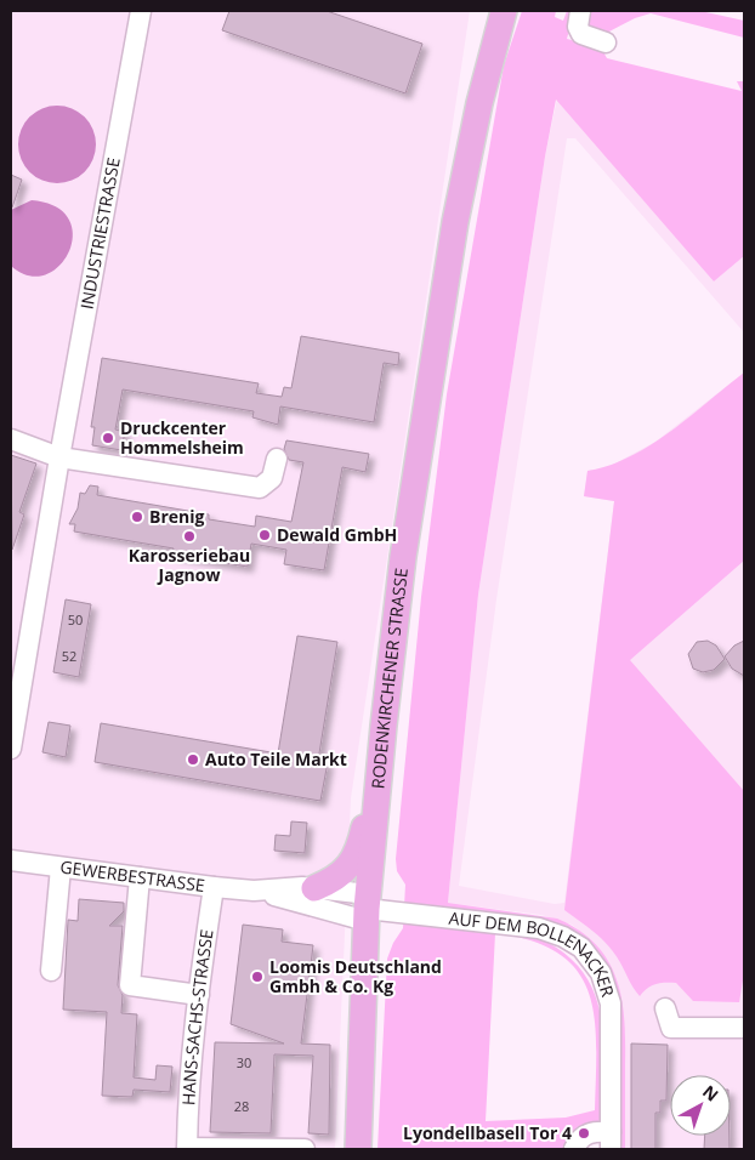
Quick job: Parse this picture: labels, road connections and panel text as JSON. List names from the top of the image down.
{
  "streets": {
    "main road": ["RODENKIRCHENER STRASSE"],
    "street": [
      "INDUSTRIESTRASSE",
      "GEWERBESTRASSE",
      "AUF DEM BOLLENACKER",
      "HANS-SACHS-STRASSE"
    ]
  },
  "crossings": [
    ["RODENKIRCHENER STRASSE", "GEWERBESTRASSE"],
    ["RODENKIRCHENER STRASSE", "AUF DEM BOLLENACKER"],
    ["GEWERBESTRASSE", "AUF DEM BOLLENACKER"],
    ["GEWERBESTRASSE", "HANS-SACHS-STRASSE"]
  ],
  "places": [
    "Druckcenter Hommelsheim",
    "Brenig",
    "Dewald GmbH",
    "Karosseriebau Jagnow",
    "Auto Teile Markt",
    "Loomis Deutschland Gmbh & Co. Kg",
    "Lyondellbasell Tor 4"
  ],
  "house_numbers": [
    "50",
    "52",
    "30",
    "28"
  ],
  "north": "top right"
}
